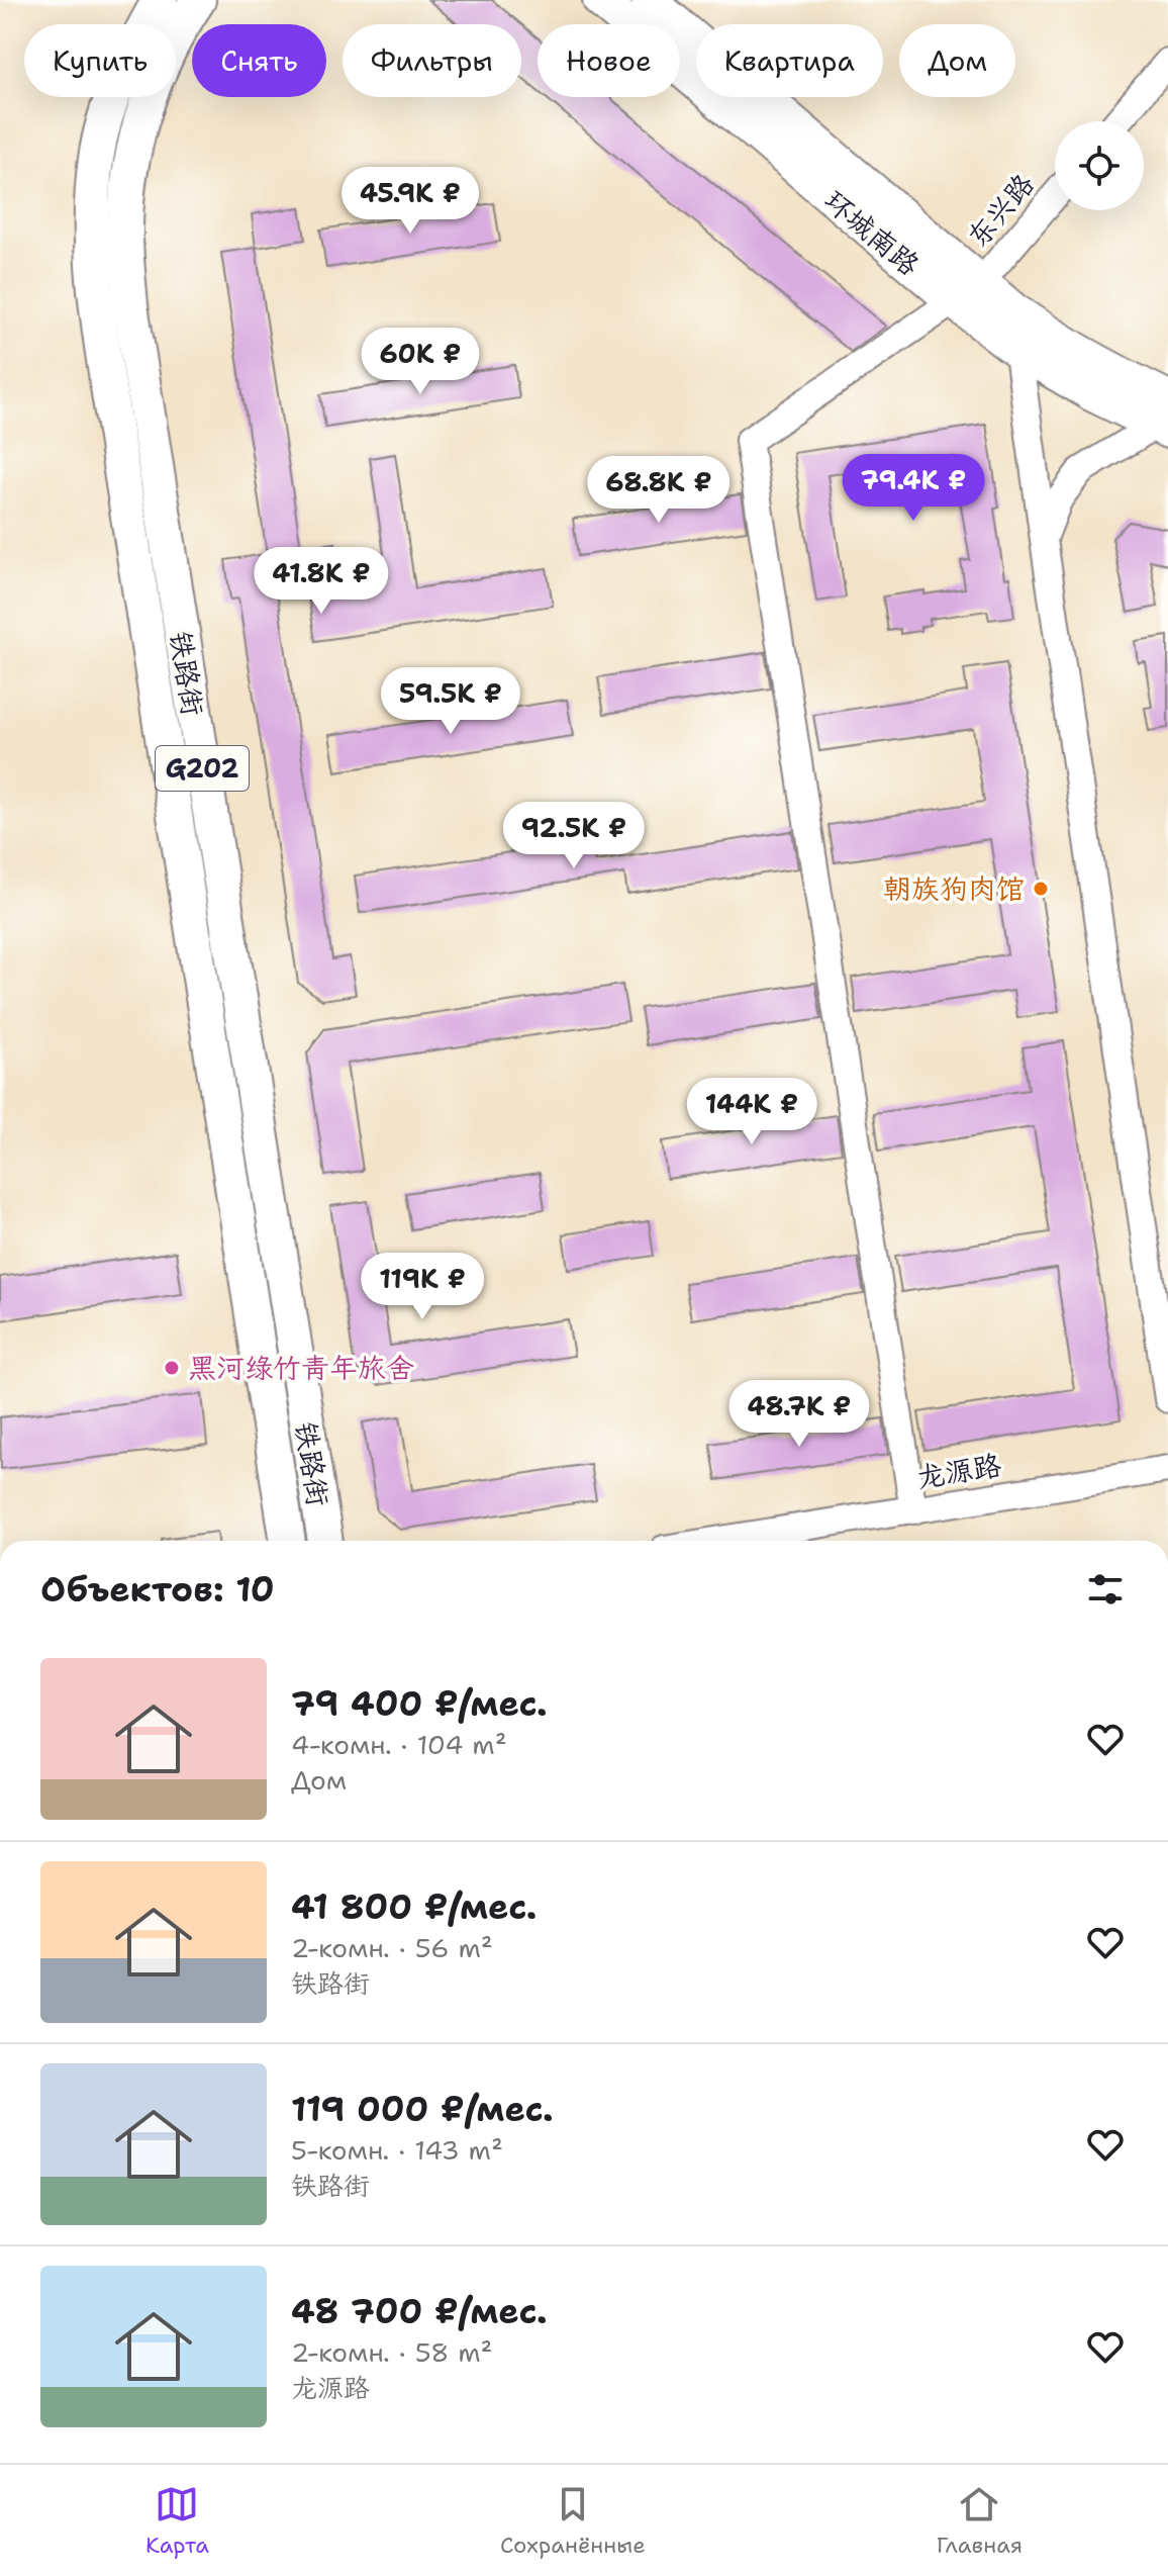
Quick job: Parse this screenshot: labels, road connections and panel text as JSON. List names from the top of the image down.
{
  "streets": {
    "main road": ["环城南路", "铁路街", "G202"],
    "street": ["东兴路", "龙源路"]
  },
  "crossings": [
    ["东兴路", "环城南路"],
    ["东兴路", "龙源路"]
  ],
  "places": ["朝族狗肉馆", "黑河绿竹青年旅舍"],
  "page": {
    "chip": [
      "Купить",
      "Снять",
      "Фильтры",
      "Новое",
      "Квартира",
      "Дом"
    ],
    "price": [
      "45.9K ₽",
      "60K ₽",
      "79.4K ₽",
      "68.8K ₽",
      "41.8K ₽",
      "59.5K ₽",
      "92.5K ₽",
      "144K ₽",
      "119K ₽",
      "48.7K ₽"
    ],
    "heading": "Объектов: 10",
    "list": [
      {
        "name": "79 400 ₽/мес.",
        "note": "4-комн. · 104 m² · Дом"
      },
      {
        "name": "41 800 ₽/мес.",
        "note": "2-комн. · 56 m² · 铁路街"
      },
      {
        "name": "119 000 ₽/мес.",
        "note": "5-комн. · 143 m² · 铁路街"
      },
      {
        "name": "48 700 ₽/мес.",
        "note": "2-комн. · 58 m² · 龙源路"
      }
    ],
    "tabs": ["Карта", "Сохранённые", "Главная"]
  }
}
